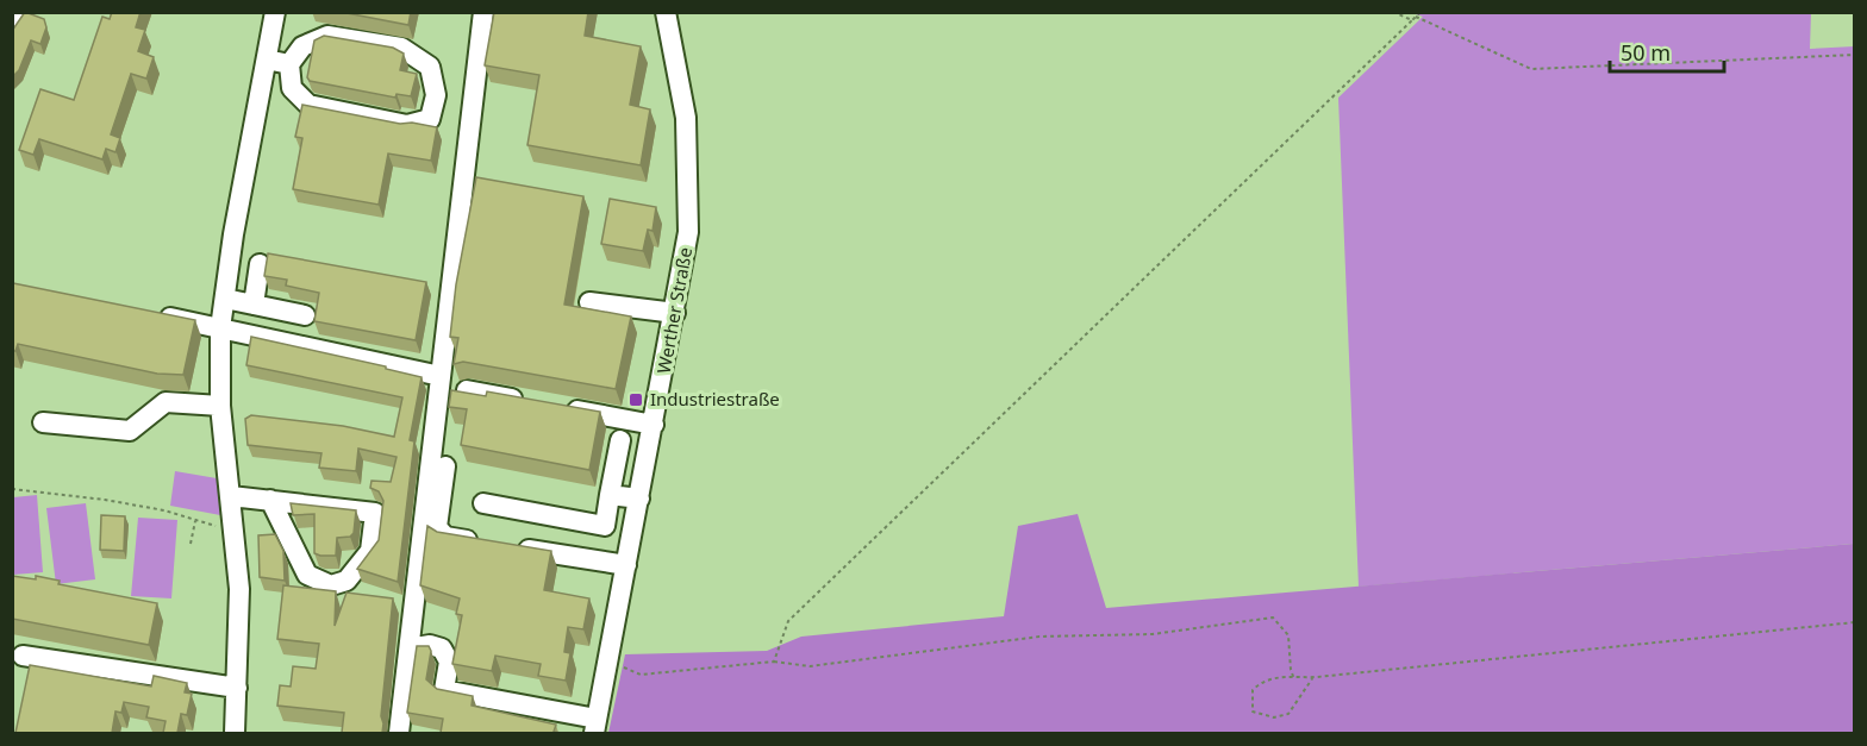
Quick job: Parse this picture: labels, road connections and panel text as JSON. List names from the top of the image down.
{
  "streets": {
    "street": ["Werther Straße"]
  },
  "places": {
    "transit": ["Industriestraße"]
  },
  "scale_bar": "50 m"
}
